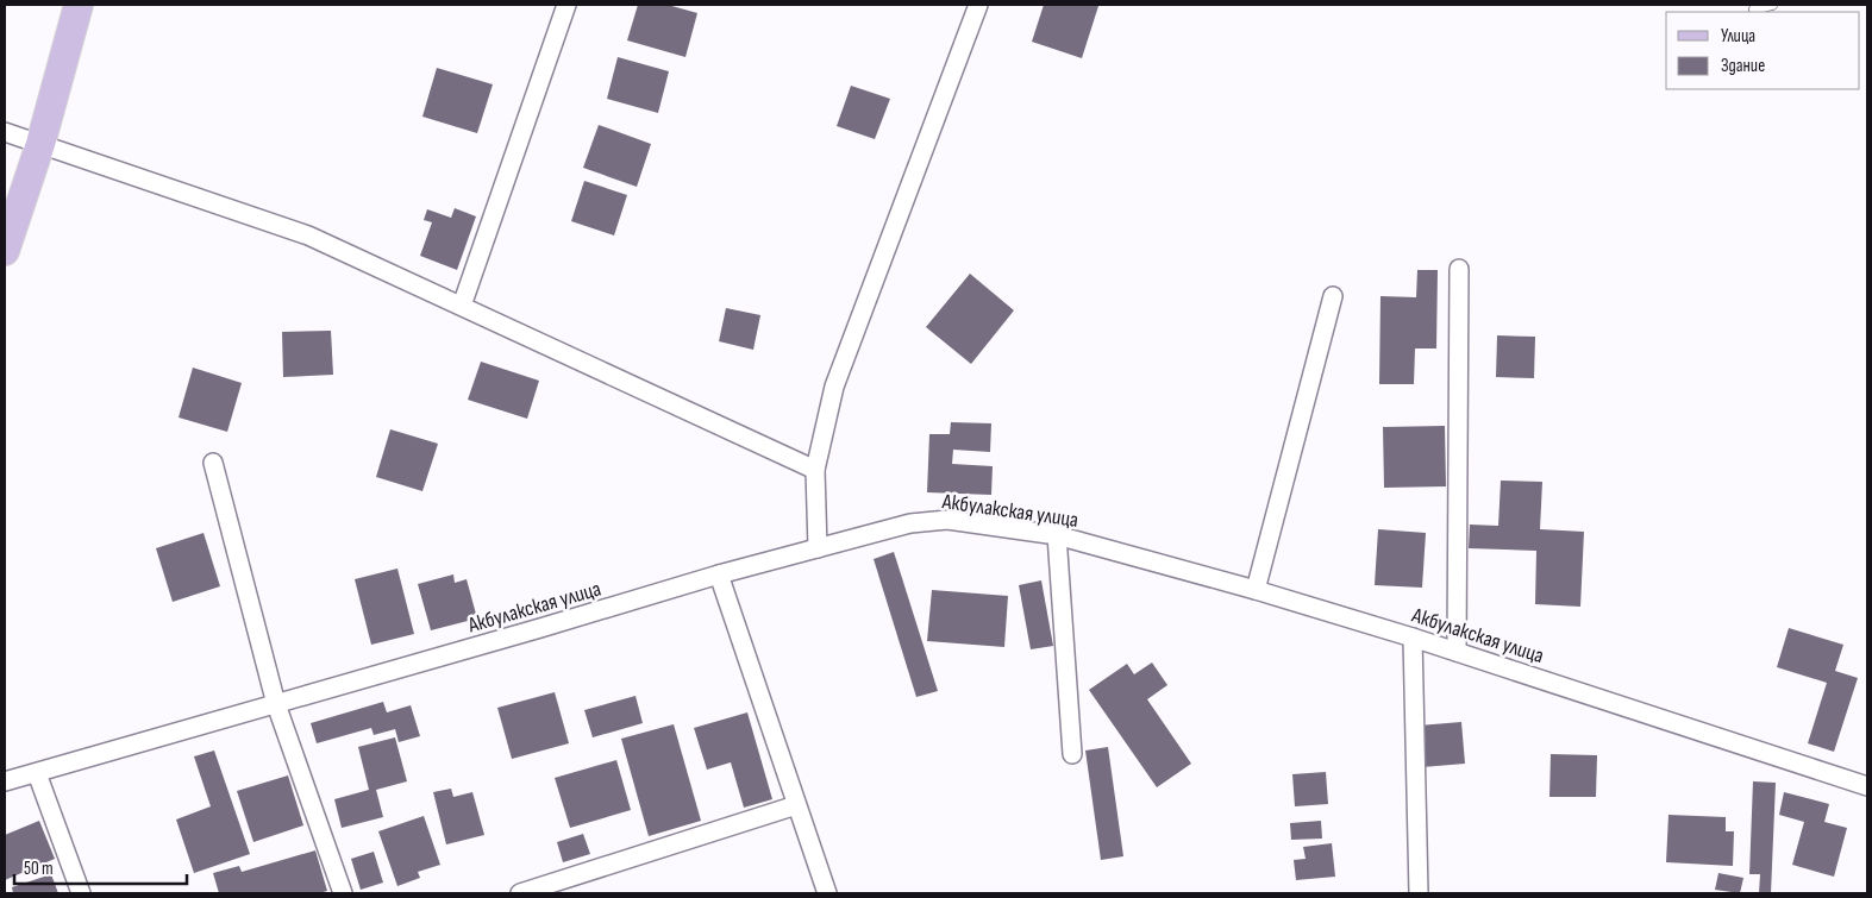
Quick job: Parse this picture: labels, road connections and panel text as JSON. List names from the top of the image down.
{
  "streets": {
    "street": ["Акбулакская улица"]
  },
  "legend": ["Улица", "Здание"],
  "scale_bar": "50 m"
}
